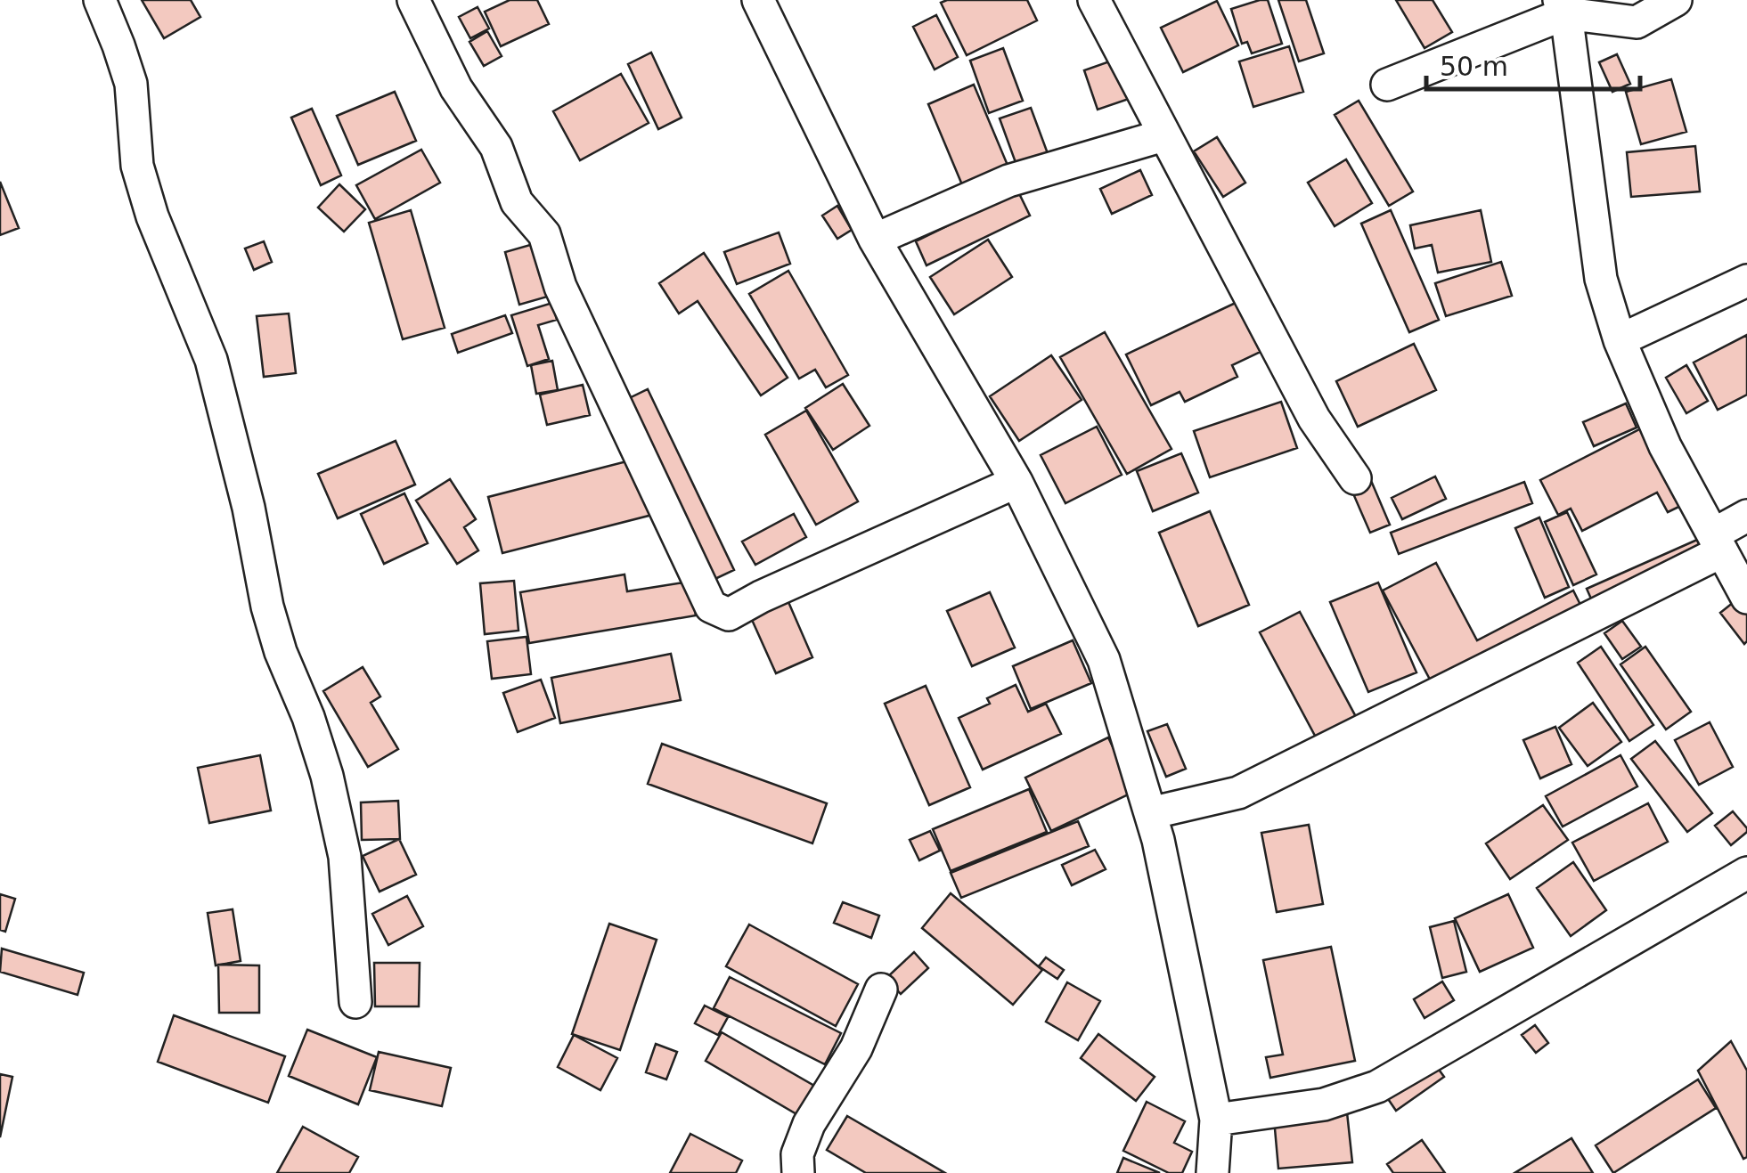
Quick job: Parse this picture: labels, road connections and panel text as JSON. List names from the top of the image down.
{
  "scale_bar": "50 m"
}
